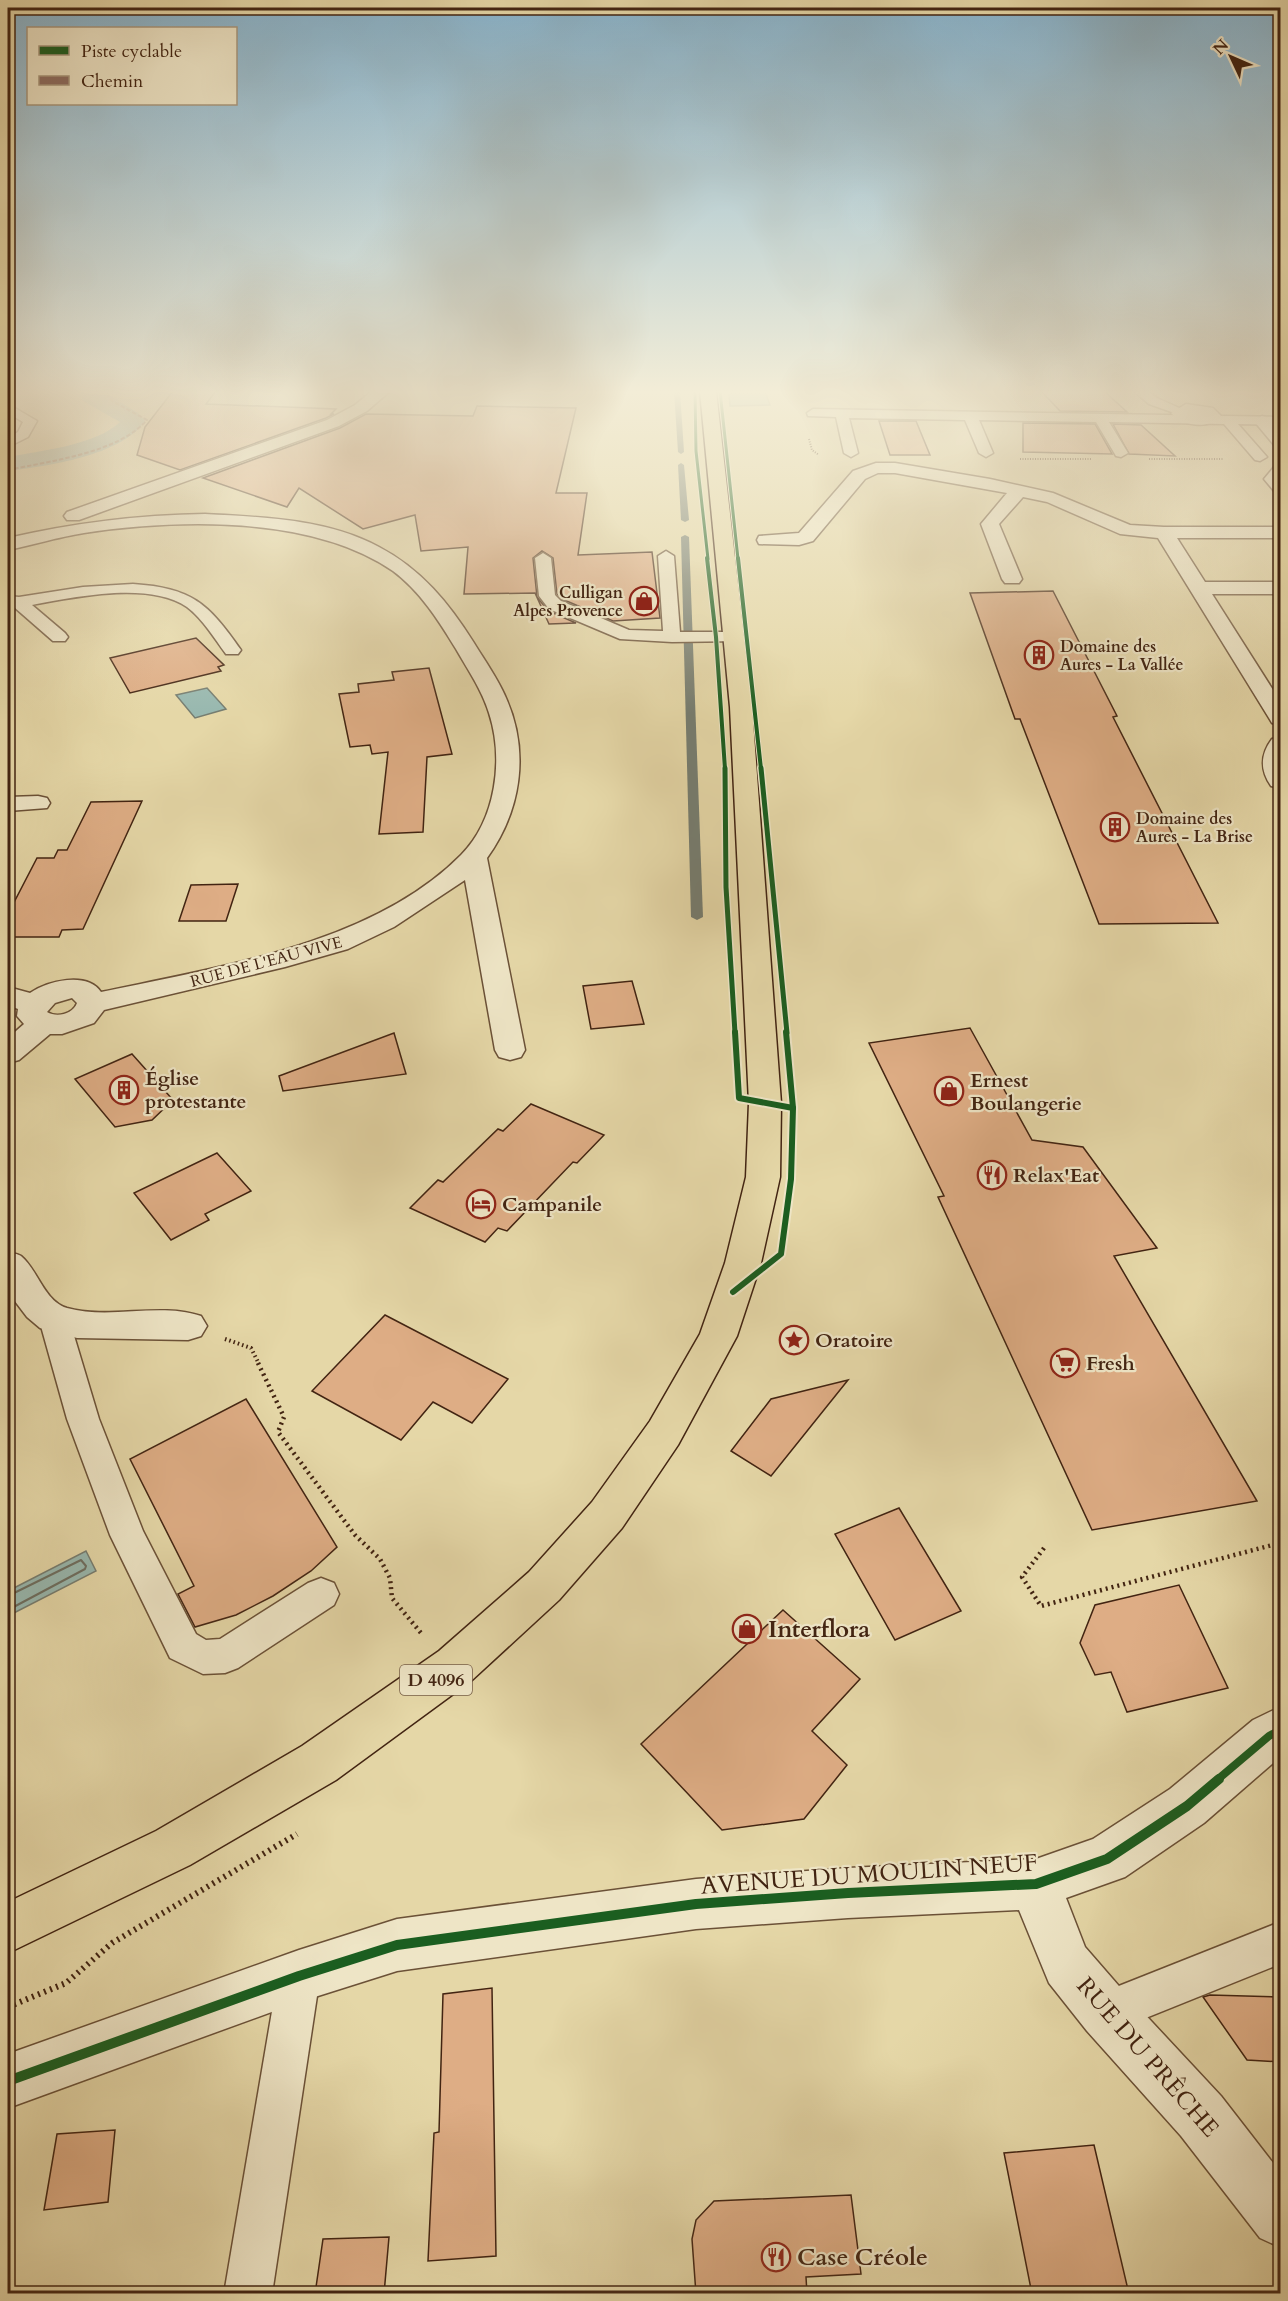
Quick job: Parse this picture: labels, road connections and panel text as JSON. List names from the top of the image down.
{
  "streets": {
    "main road": ["D 4096"],
    "street": ["RUE DE L'EAU VIVE", "AVENUE DU MOULIN NEUF", "RUE DU PRÊCHE"]
  },
  "crossings": [
    ["AVENUE DU MOULIN NEUF", "RUE DU PRÊCHE"]
  ],
  "places": {
    "shop": ["Culligan Alpes Provence", "Ernest Boulangerie", "Interflora"],
    "building": ["Domaine des Aures - La Vallée", "Domaine des Aures - La Brise", "Église protestante"],
    "restaurant": ["Relax'Eat", "Case Créole"],
    "hotel": ["Campanile"],
    "place": ["Oratoire"],
    "supermarket": ["Fresh"]
  },
  "legend": ["Piste cyclable", "Chemin"],
  "north": "top left"
}
